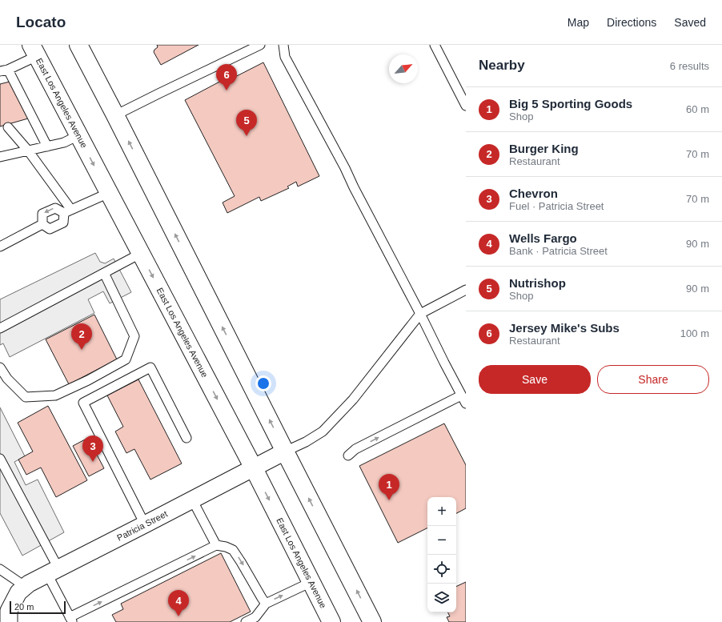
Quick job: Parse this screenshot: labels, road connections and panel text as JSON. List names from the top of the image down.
{
  "streets": {
    "main road": ["East Los Angeles Avenue"],
    "street": ["Patricia Street"]
  },
  "crossings": [
    ["East Los Angeles Avenue", "Patricia Street"]
  ],
  "scale_bar": "20 m",
  "north": "top right",
  "page": {
    "header": "Locato",
    "nav": ["Map", "Directions", "Saved"],
    "heading": ["Nearby", "6 results"],
    "pins": [
      "6",
      "5",
      "2",
      "3",
      "1",
      "4"
    ],
    "list": [
      {
        "mark": "1",
        "name": "Big 5 Sporting Goods",
        "note": "Shop",
        "value": "60 m"
      },
      {
        "mark": "2",
        "name": "Burger King",
        "note": "Restaurant",
        "value": "70 m"
      },
      {
        "mark": "3",
        "name": "Chevron",
        "note": "Fuel · Patricia Street",
        "value": "70 m"
      },
      {
        "mark": "4",
        "name": "Wells Fargo",
        "note": "Bank · Patricia Street",
        "value": "90 m"
      },
      {
        "mark": "5",
        "name": "Nutrishop",
        "note": "Shop",
        "value": "90 m"
      },
      {
        "mark": "6",
        "name": "Jersey Mike's Subs",
        "note": "Restaurant",
        "value": "100 m"
      }
    ],
    "buttons": ["Save", "Share"],
    "map_buttons": ["+", "−"],
    "scale": "20 m"
  }
}
